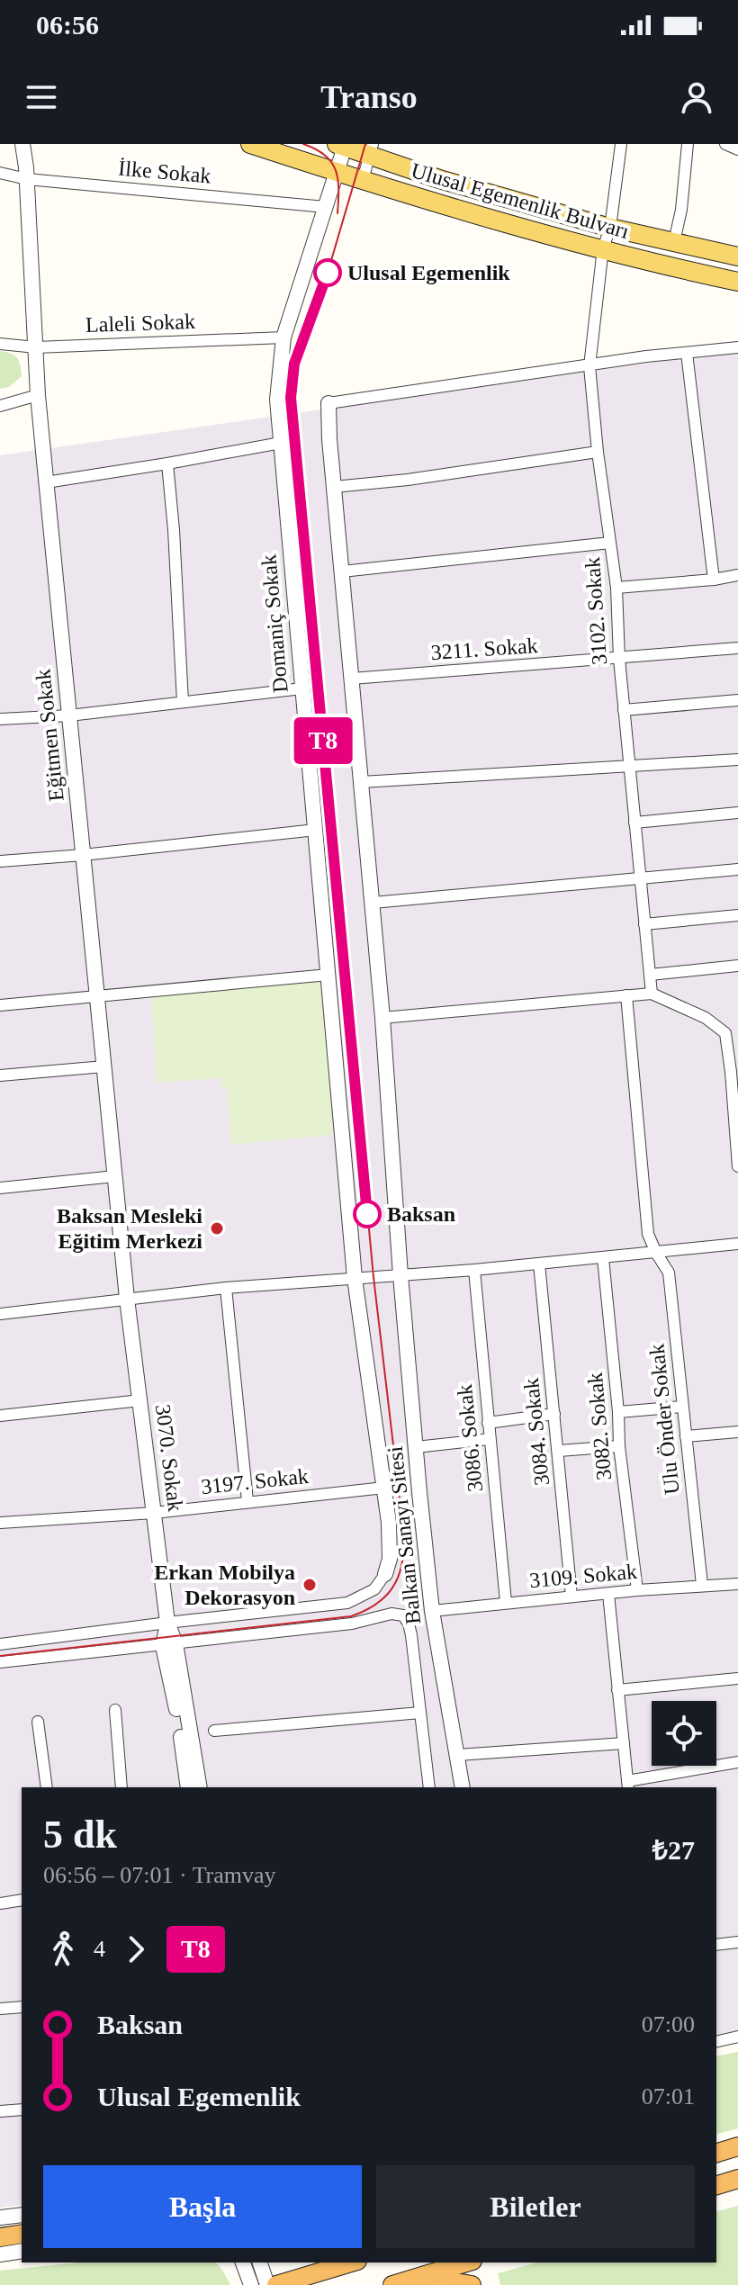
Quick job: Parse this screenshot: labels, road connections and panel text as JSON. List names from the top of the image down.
{
  "streets": {
    "main road": ["Ulusal Egemenlik Bulvarı"],
    "street": [
      "İlke Sokak",
      "Laleli Sokak",
      "3102. Sokak",
      "Domaniç Sokak",
      "3211. Sokak",
      "Eğitmen Sokak",
      "Ulu Önder Sokak",
      "3082. Sokak",
      "3084. Sokak",
      "3086. Sokak",
      "3070. Sokak",
      "3197. Sokak",
      "Balkan Sanayi Sitesi",
      "3109. Sokak"
    ]
  },
  "crossings": [
    ["İlke Sokak", "Domaniç Sokak"],
    ["İlke Sokak", "Eğitmen Sokak"],
    ["Ulusal Egemenlik Bulvarı", "3102. Sokak"],
    ["Ulusal Egemenlik Bulvarı", "Domaniç Sokak"],
    ["Laleli Sokak", "Domaniç Sokak"],
    ["Laleli Sokak", "Eğitmen Sokak"],
    ["3102. Sokak", "3211. Sokak"],
    ["Domaniç Sokak", "3197. Sokak"],
    ["3211. Sokak", "Balkan Sanayi Sitesi"],
    ["Eğitmen Sokak", "3070. Sokak"],
    ["Ulu Önder Sokak", "3109. Sokak"],
    ["3082. Sokak", "3109. Sokak"],
    ["3084. Sokak", "3109. Sokak"],
    ["3086. Sokak", "3109. Sokak"],
    ["3070. Sokak", "3197. Sokak"],
    ["Balkan Sanayi Sitesi", "3109. Sokak"]
  ],
  "places": [
    "Ulusal Egemenlik",
    "Baksan",
    "Baksan Mesleki Eğitim Merkezi",
    "Erkan Mobilya Dekorasyon"
  ],
  "lines": ["tram line T8"],
  "page": {
    "status": "06:56",
    "header": "Transo",
    "on_map": "T8",
    "heading": ["5 dk", "06:56 – 07:01 · Tramvay", "₺27"],
    "legs": ["4", "T8"],
    "list": [
      {
        "name": "Baksan",
        "value": "07:00"
      },
      {
        "name": "Ulusal Egemenlik",
        "value": "07:01"
      }
    ],
    "buttons": ["Başla", "Biletler"]
  }
}
